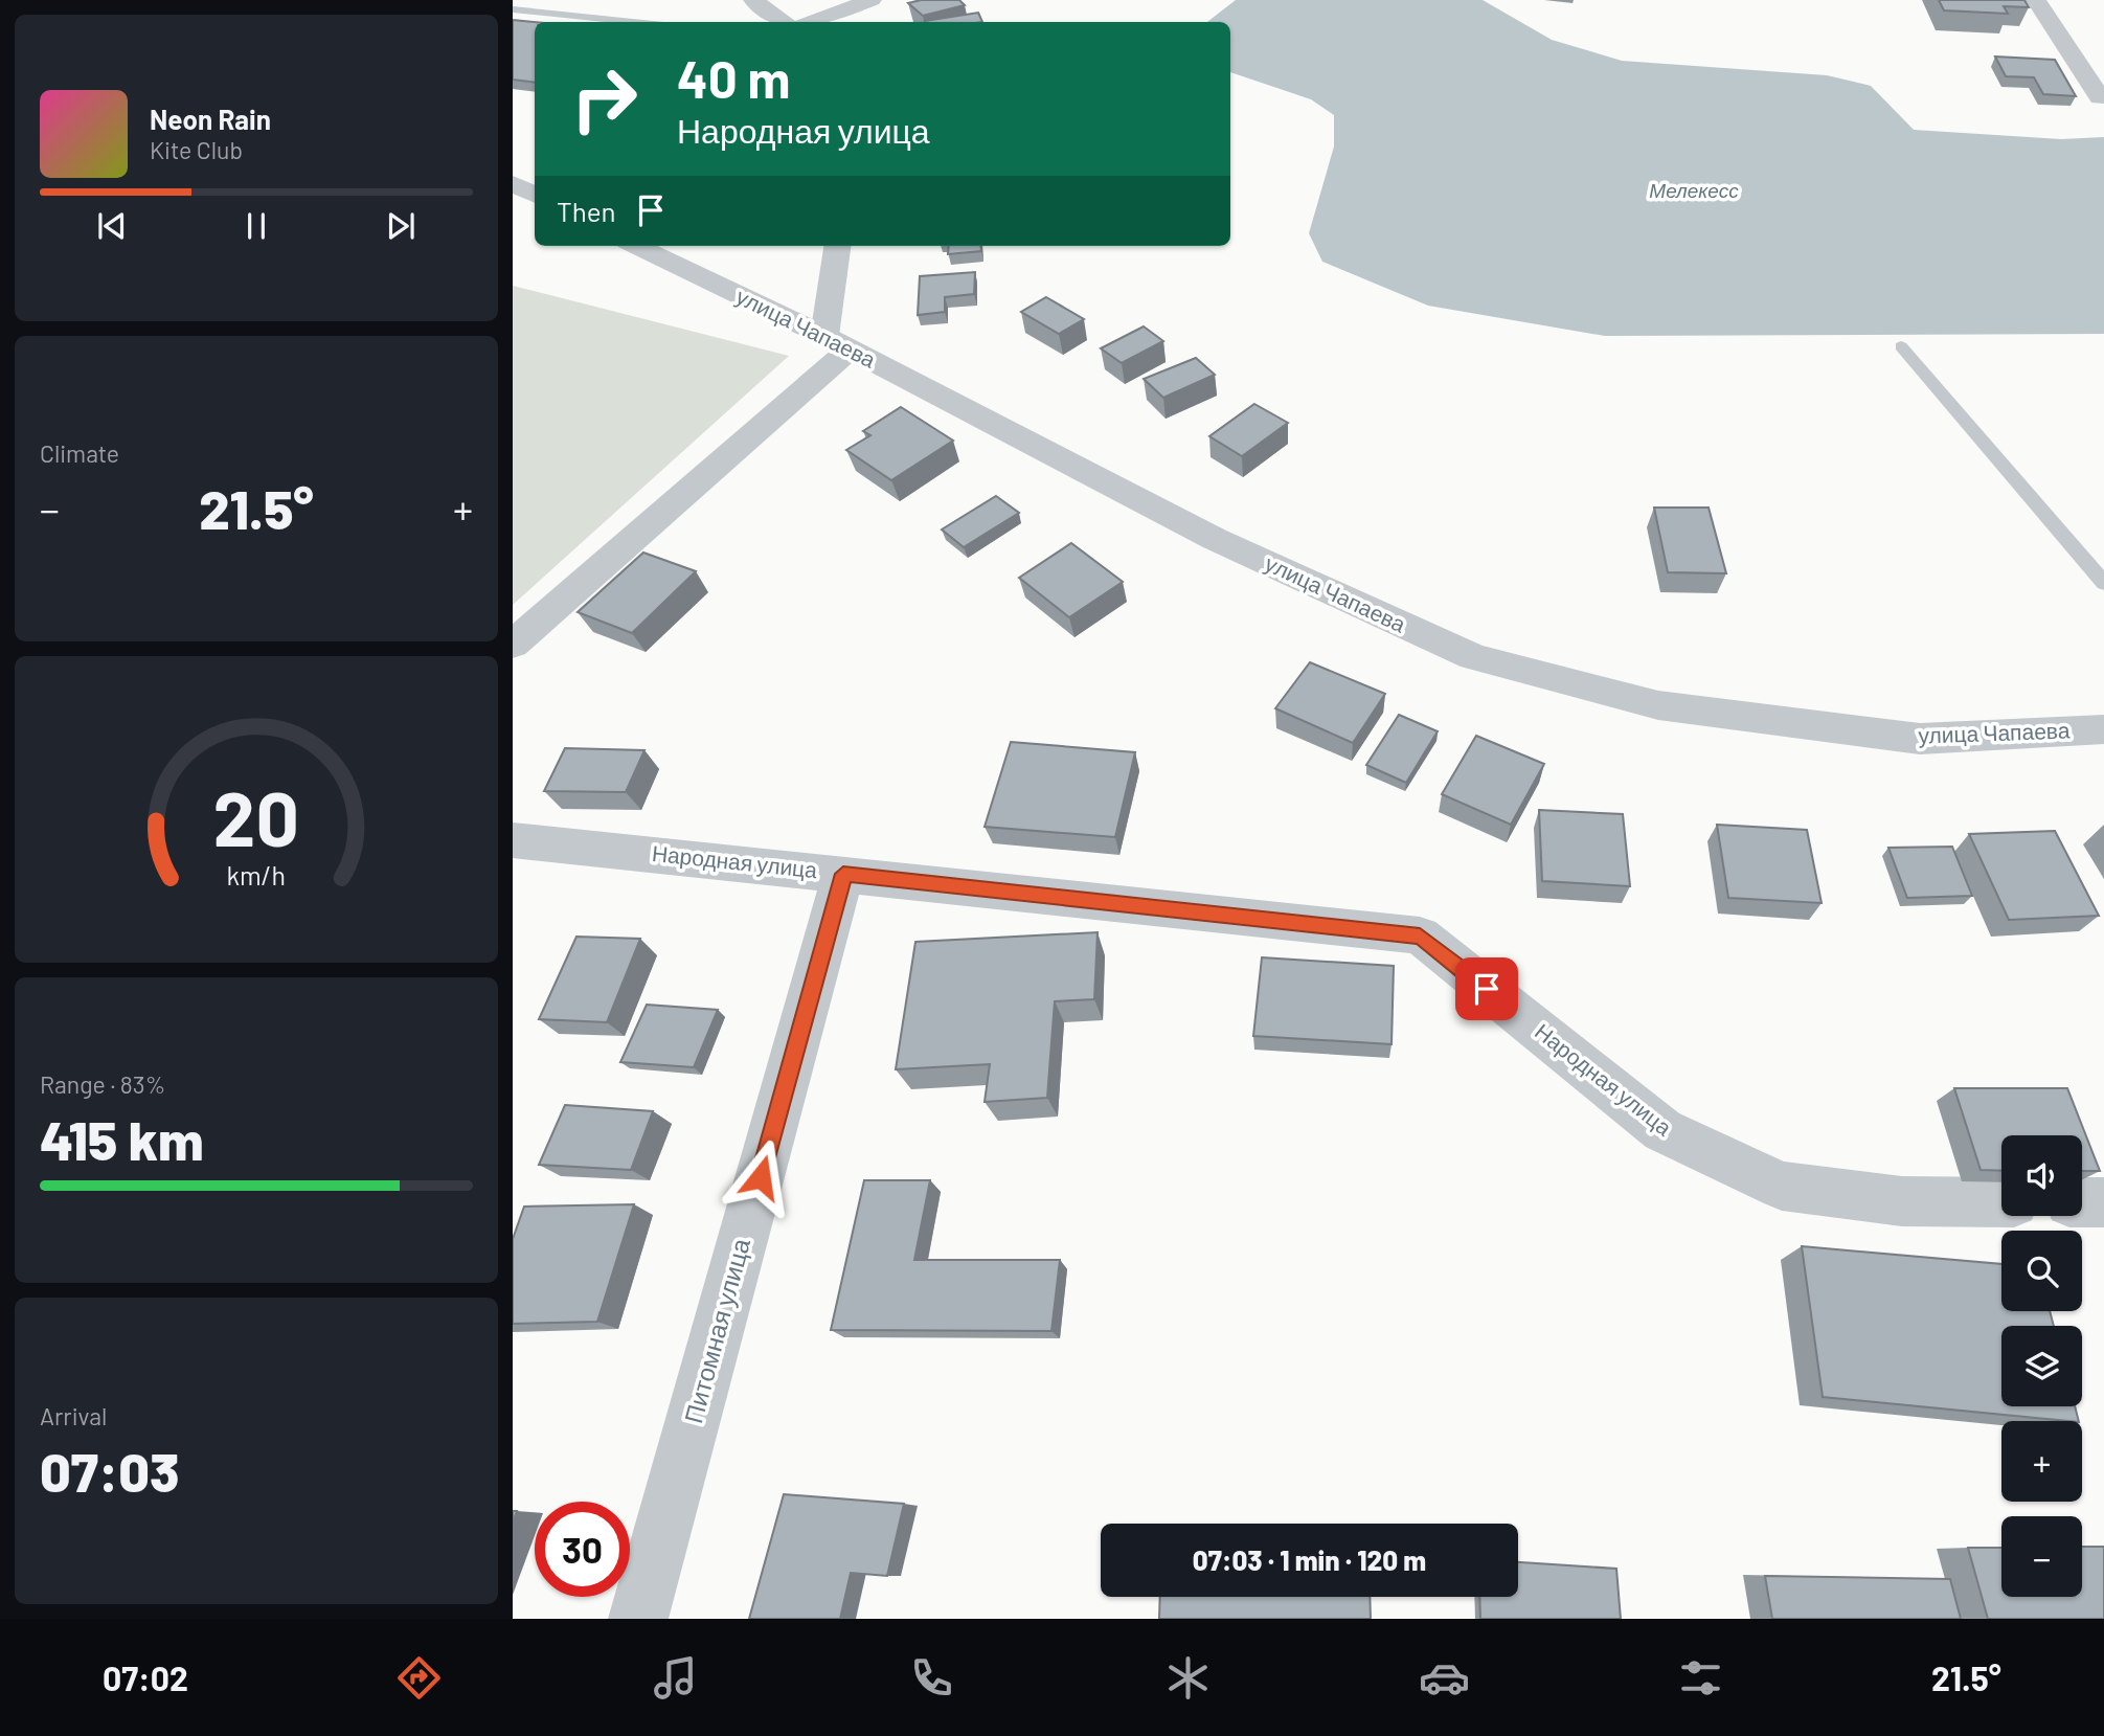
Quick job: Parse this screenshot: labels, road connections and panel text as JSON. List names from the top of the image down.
{
  "streets": {
    "street": ["улица Чапаева", "Народная улица", "Питомная улица"]
  },
  "crossings": [
    ["Народная улица", "Питомная улица"]
  ],
  "water": ["Мелекесс"],
  "page": {
    "turn": ["40 m", "Народная улица"],
    "song": ["Neon Rain", "Kite Club"],
    "then": "Then",
    "tile": [
      "Climate",
      ["Range · 83%", "415 km"],
      ["Arrival", "07:03"]
    ],
    "heat": ["−", "21.5°", "+"],
    "map_buttons": ["+", "−"],
    "limit": "30",
    "trip": "07:03 · 1 min · 120 m",
    "tabs": ["07:02", "21.5°"],
    "gauge": ["20", "km/h"]
  }
}
